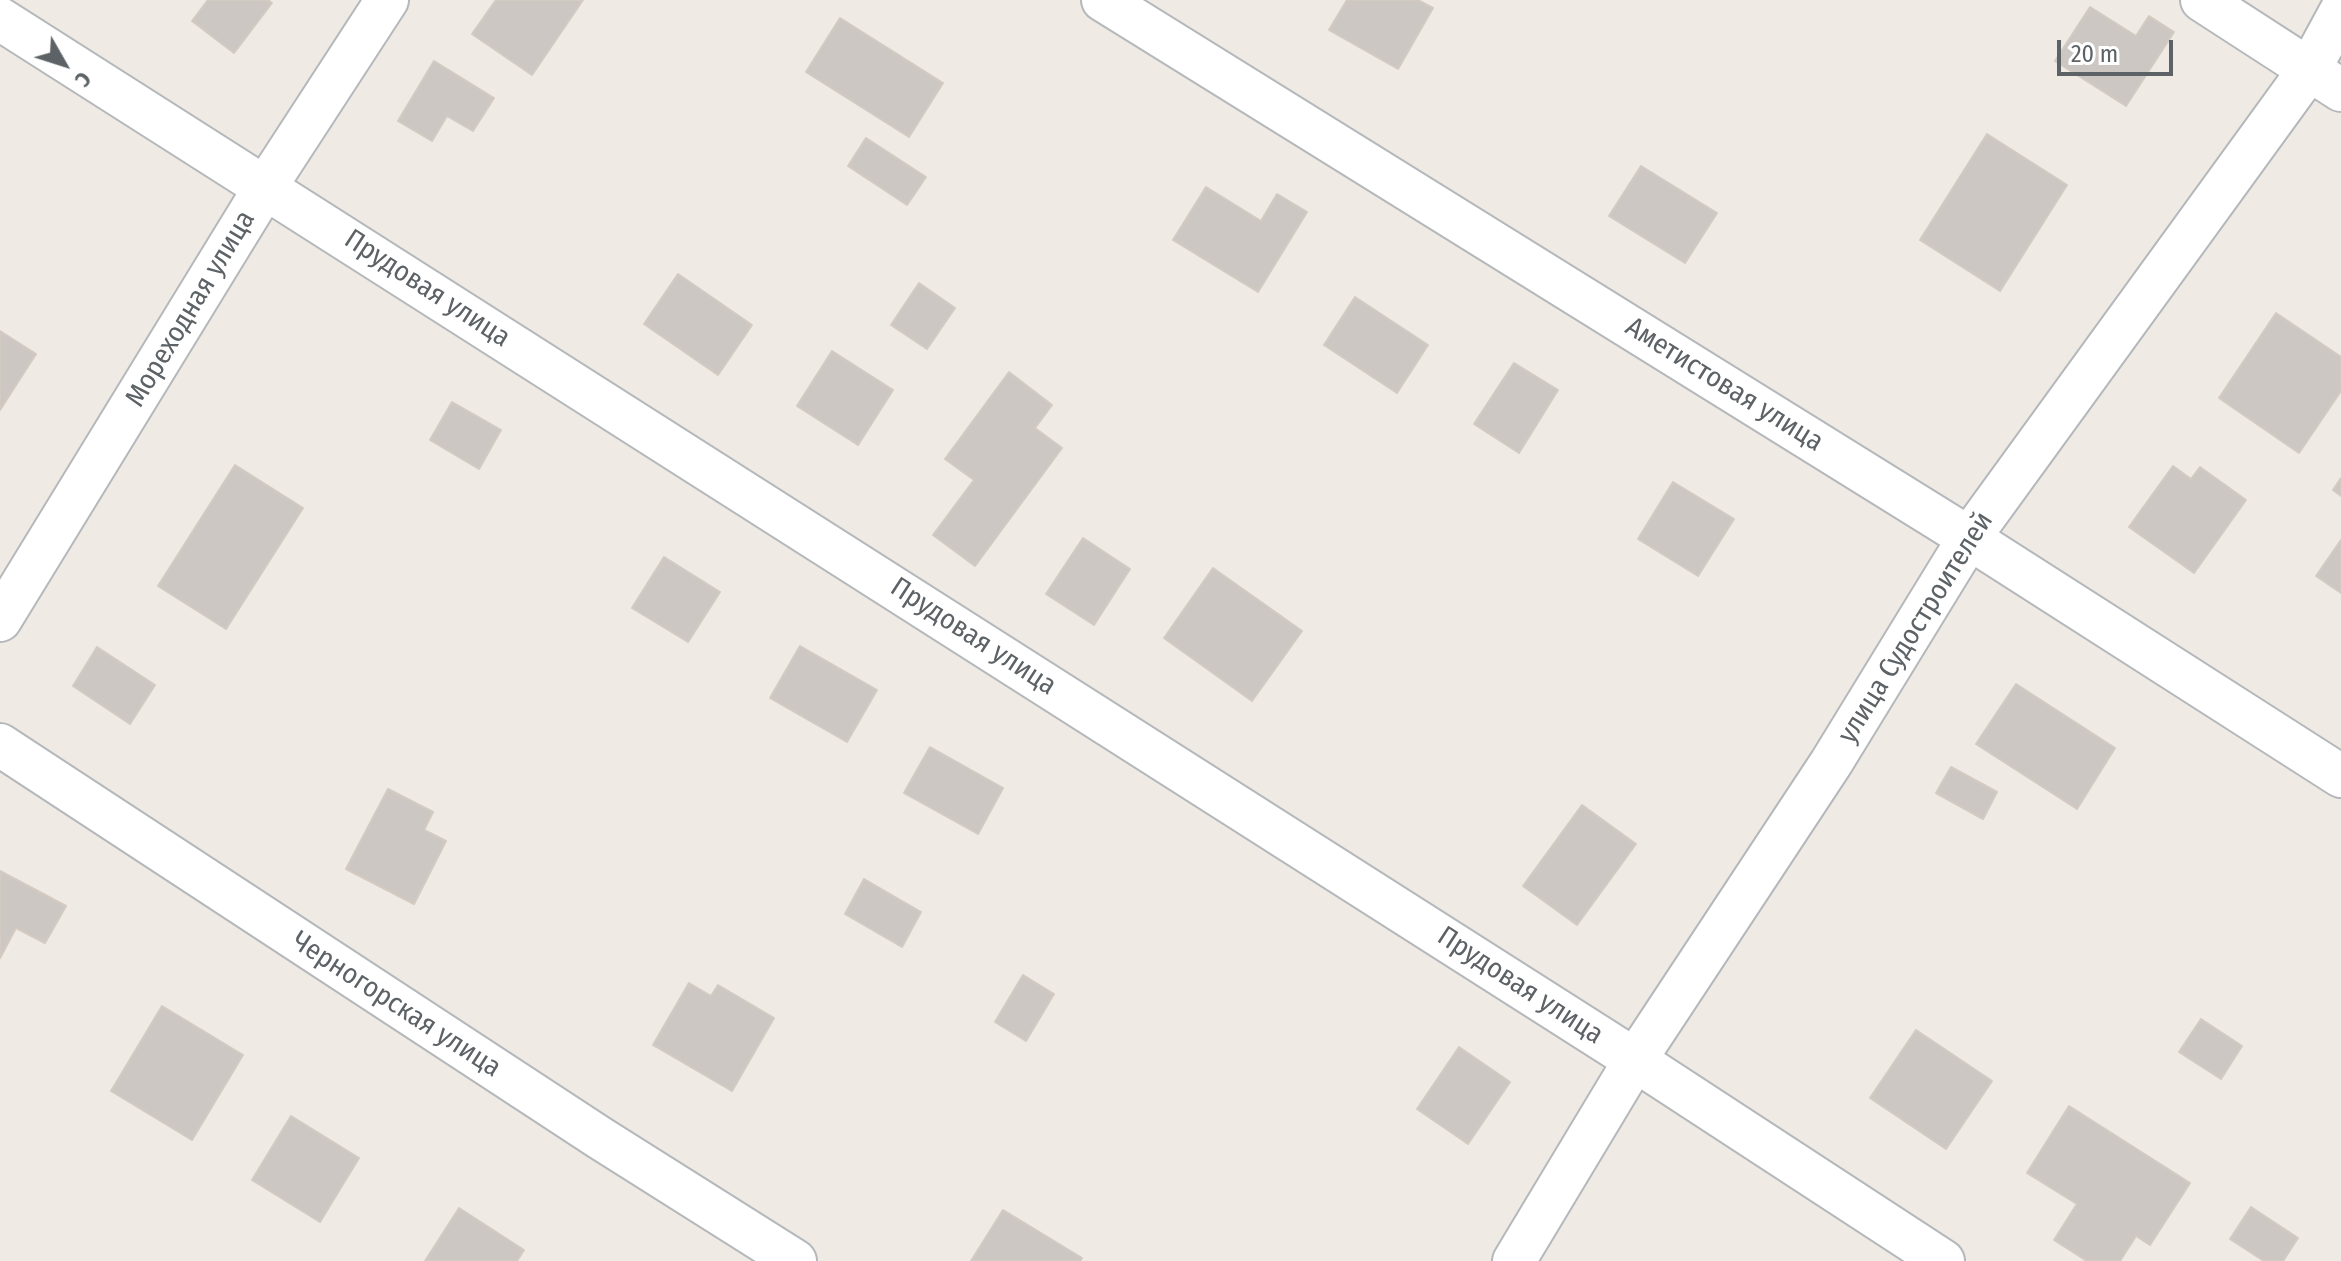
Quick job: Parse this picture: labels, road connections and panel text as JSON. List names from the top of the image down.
{
  "streets": {
    "street": [
      "Прудовая улица",
      "Мореходная улица",
      "Аметистовая улица",
      "улица Судостроителей",
      "Черногорская улица"
    ]
  },
  "crossings": [
    ["Прудовая улица", "Мореходная улица"],
    ["Прудовая улица", "улица Судостроителей"],
    ["Аметистовая улица", "улица Судостроителей"]
  ],
  "scale_bar": "20 m",
  "north": "bottom right"
}
